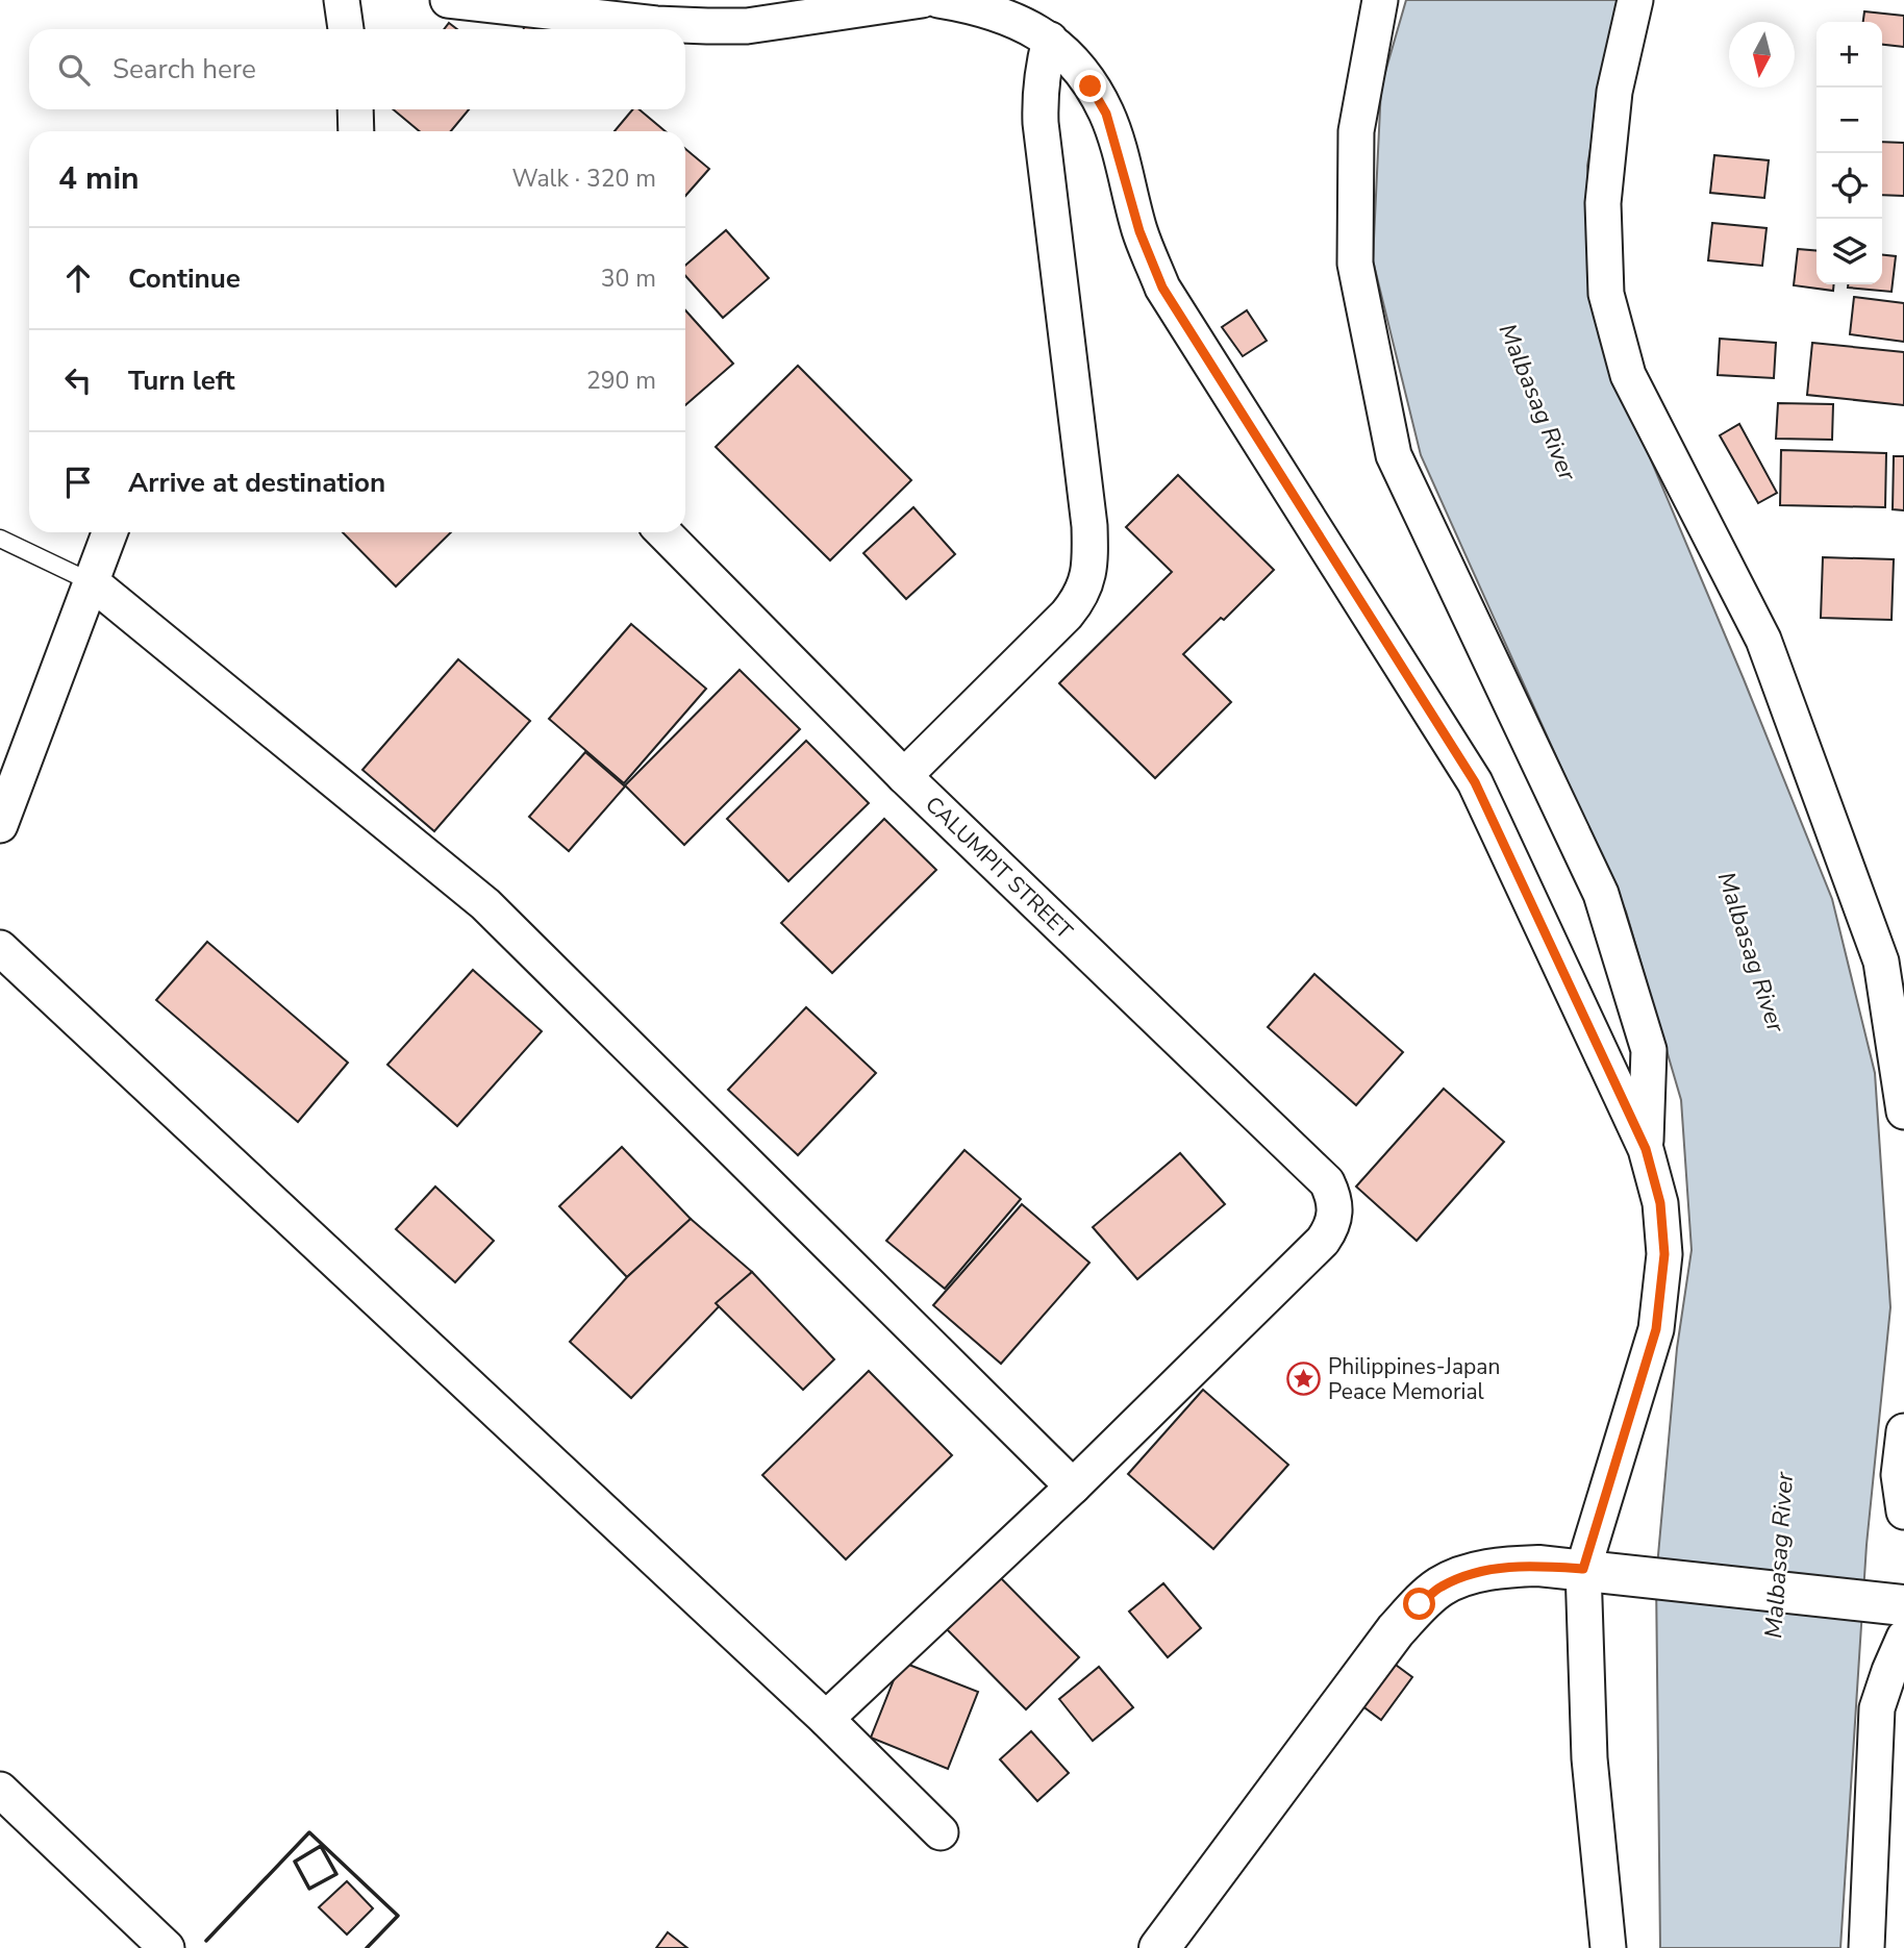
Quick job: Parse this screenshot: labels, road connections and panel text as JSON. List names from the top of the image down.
{
  "streets": {
    "street": ["CALUMPIT STREET"]
  },
  "water": ["Malbasag River"],
  "places": {
    "place": ["Philippines-Japan Peace Memorial"]
  },
  "north": "bottom",
  "page": {
    "map_buttons": ["+", "−"],
    "search": "Search here",
    "heading": ["4 min", "Walk · 320 m"],
    "list": [
      ["Continue", "30 m"],
      ["Turn left", "290 m"],
      "Arrive at destination"
    ]
  }
}
